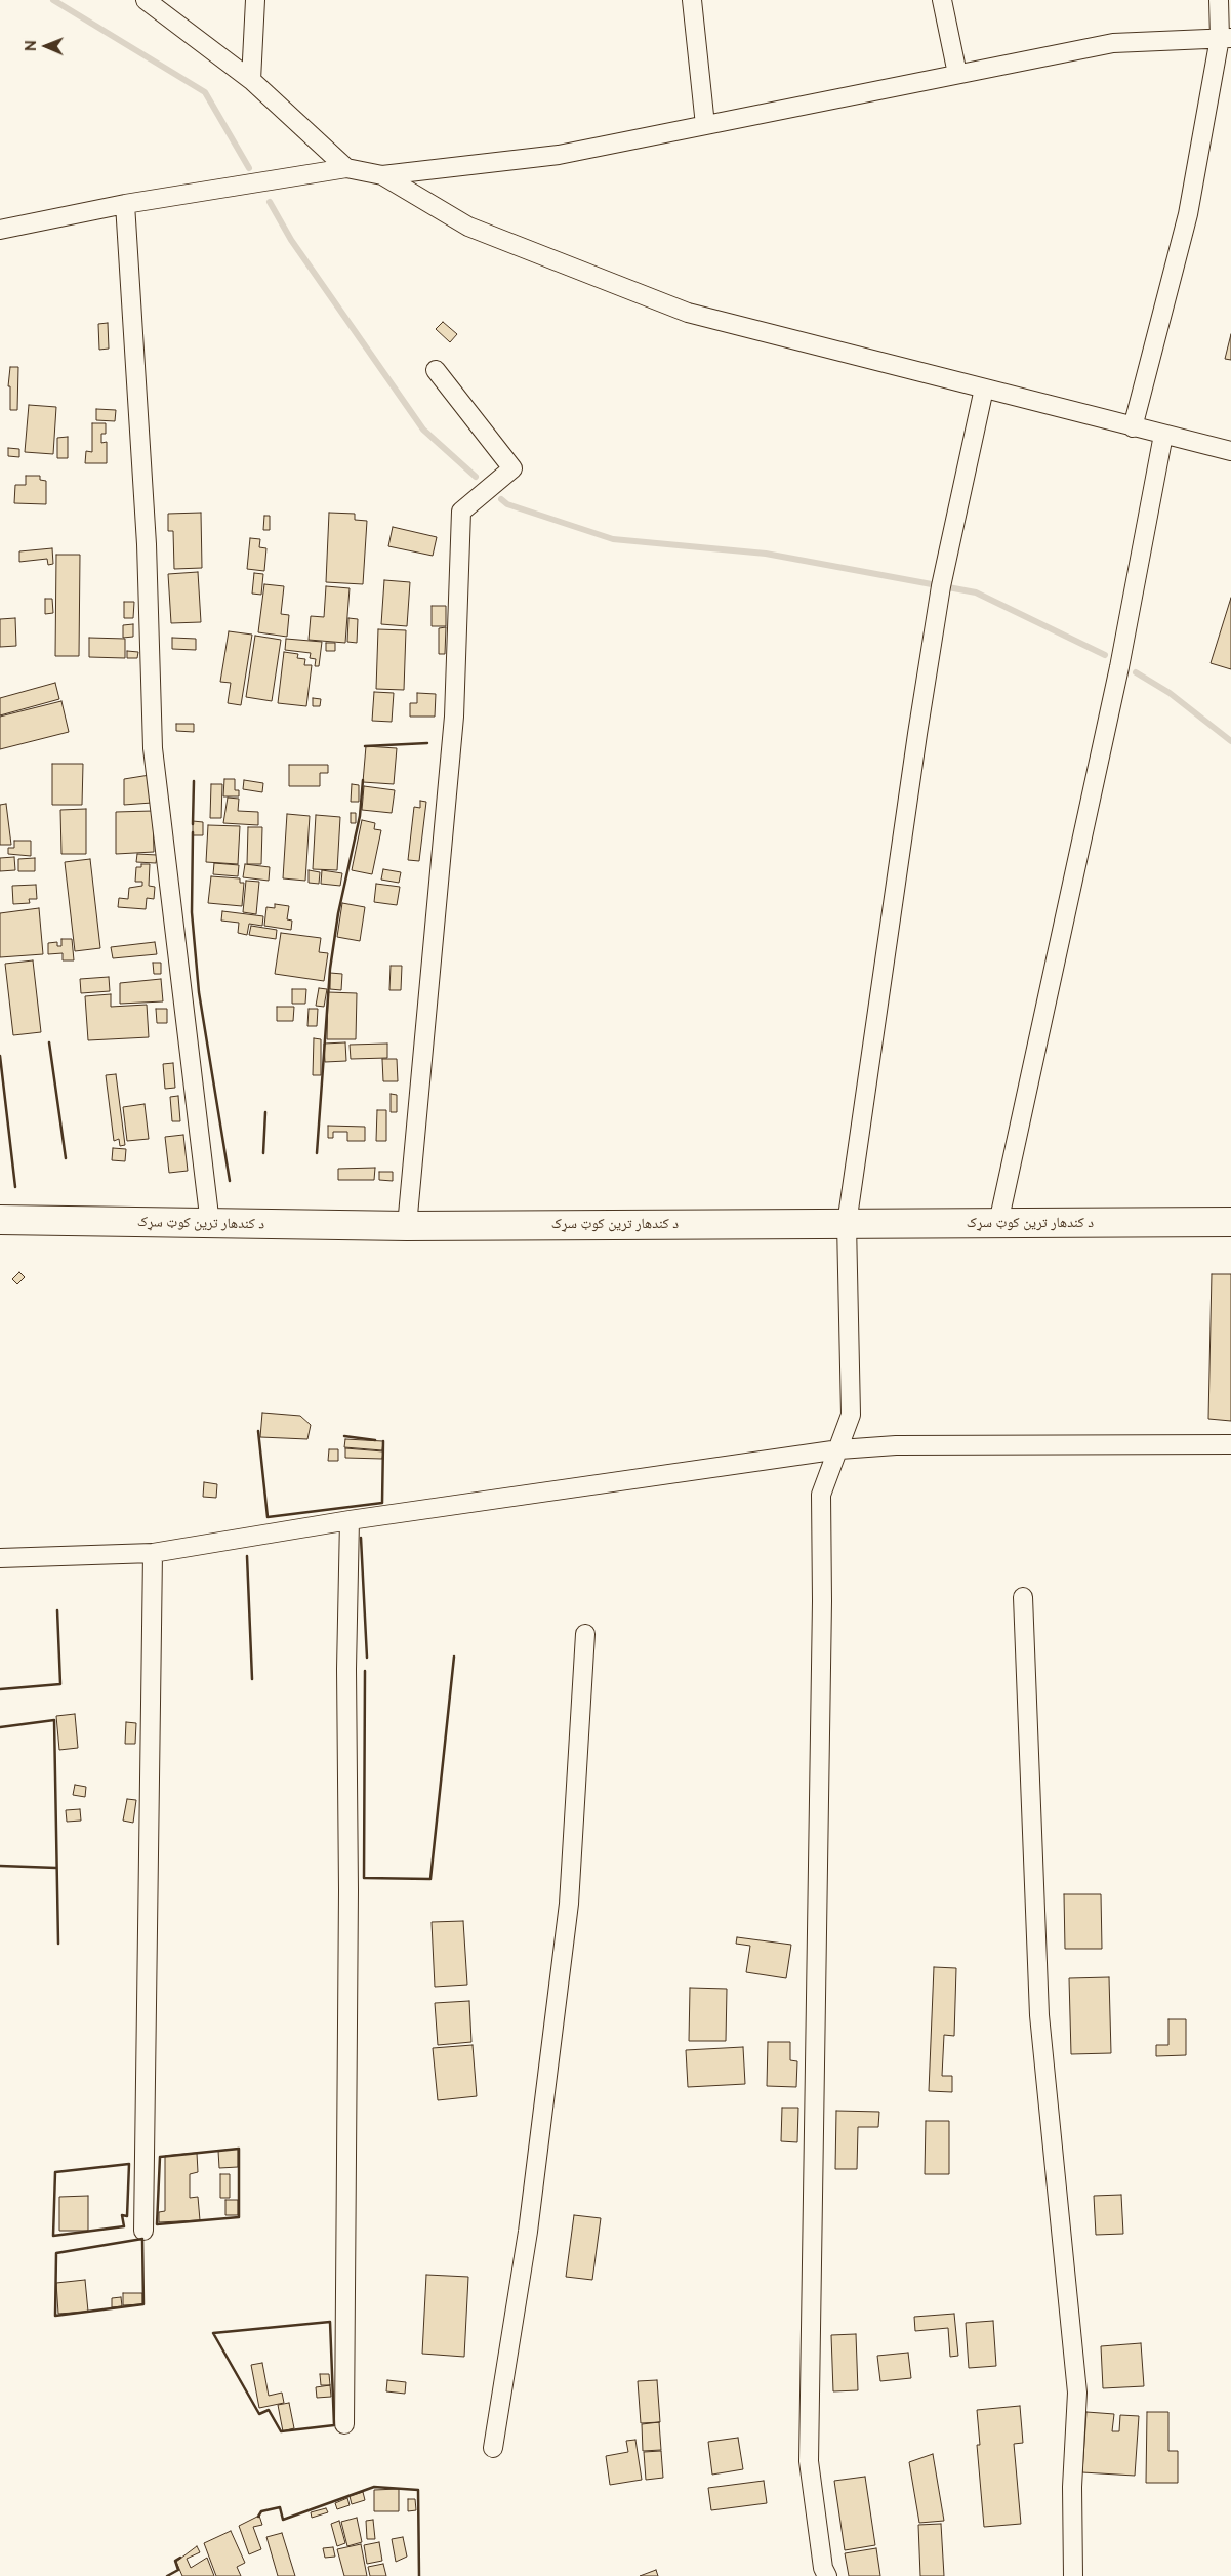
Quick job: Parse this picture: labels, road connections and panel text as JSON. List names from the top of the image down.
{
  "streets": {
    "main road": ["د کندهار ترين کوټ سړک"]
  },
  "north": "left"
}
